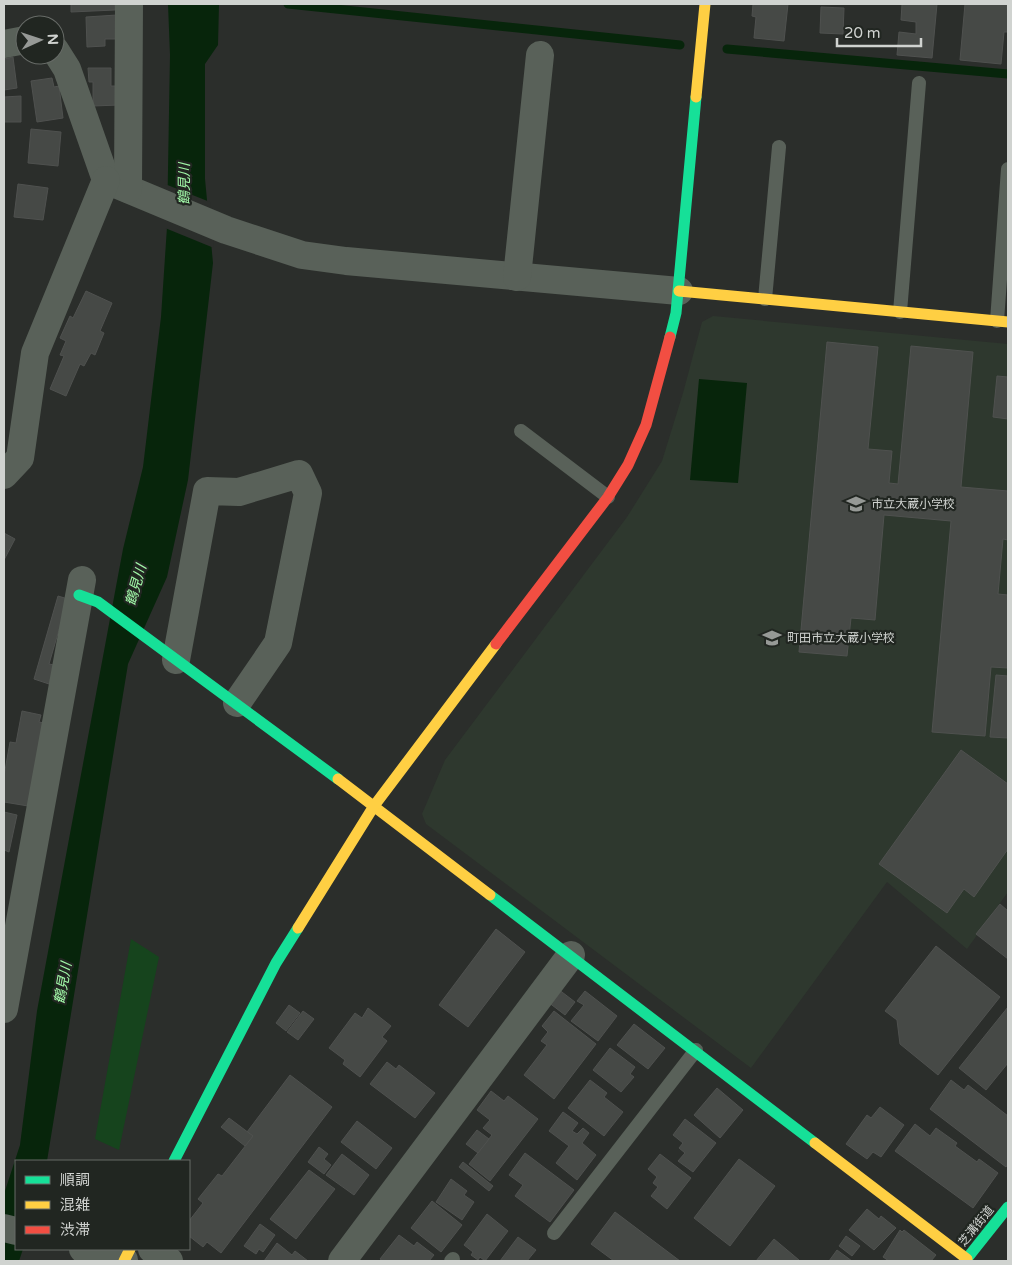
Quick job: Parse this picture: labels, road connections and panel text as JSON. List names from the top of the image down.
{
  "streets": {
    "street": ["芝溝街道"]
  },
  "water": ["鶴見川"],
  "places": {
    "school or university": ["市立大蔵小学校", "町田市立大蔵小学校"]
  },
  "legend": ["順調", "混雑", "渋滞"],
  "scale_bar": "20 m",
  "north": "right"
}
